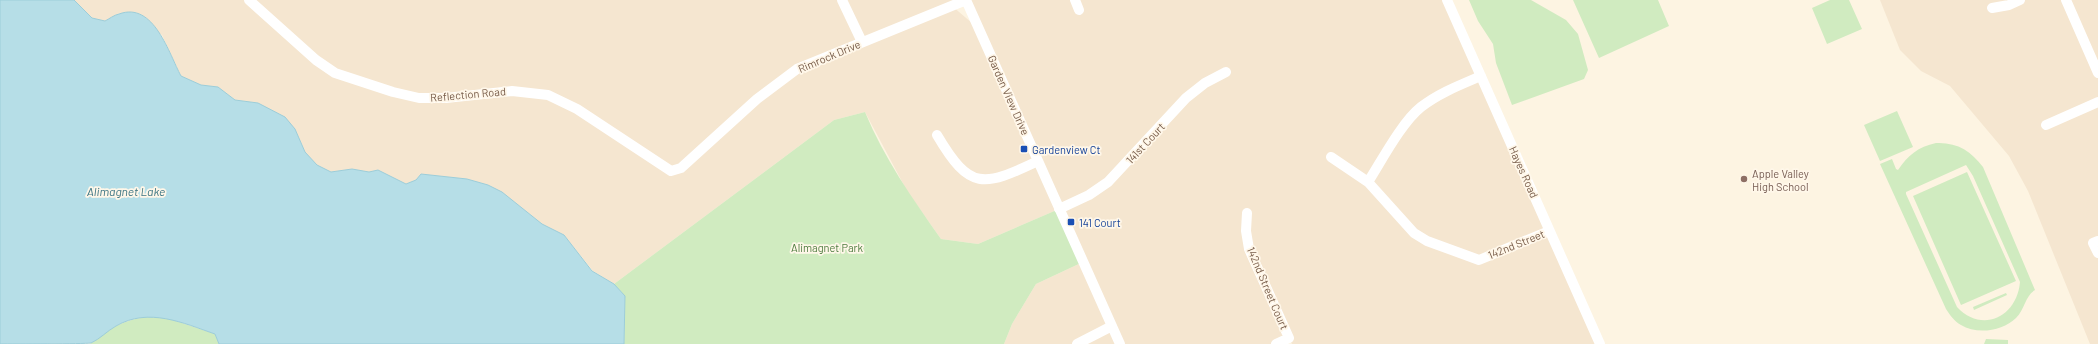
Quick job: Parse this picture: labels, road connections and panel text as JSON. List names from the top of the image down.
{
  "streets": {
    "street": [
      "Rimrock Drive",
      "Reflection Road",
      "Garden View Drive",
      "141st Court",
      "Hayes Road",
      "142nd Street",
      "142nd Street Court"
    ]
  },
  "crossings": [
    ["Rimrock Drive", "Reflection Road"],
    ["Rimrock Drive", "Garden View Drive"],
    ["Garden View Drive", "141st Court"],
    ["Hayes Road", "142nd Street"]
  ],
  "water": ["Alimagnet Lake"],
  "parks": ["Alimagnet Park"],
  "places": {
    "transit": ["Gardenview Ct", "141 Court"],
    "other": ["Apple Valley High School"]
  }
}
